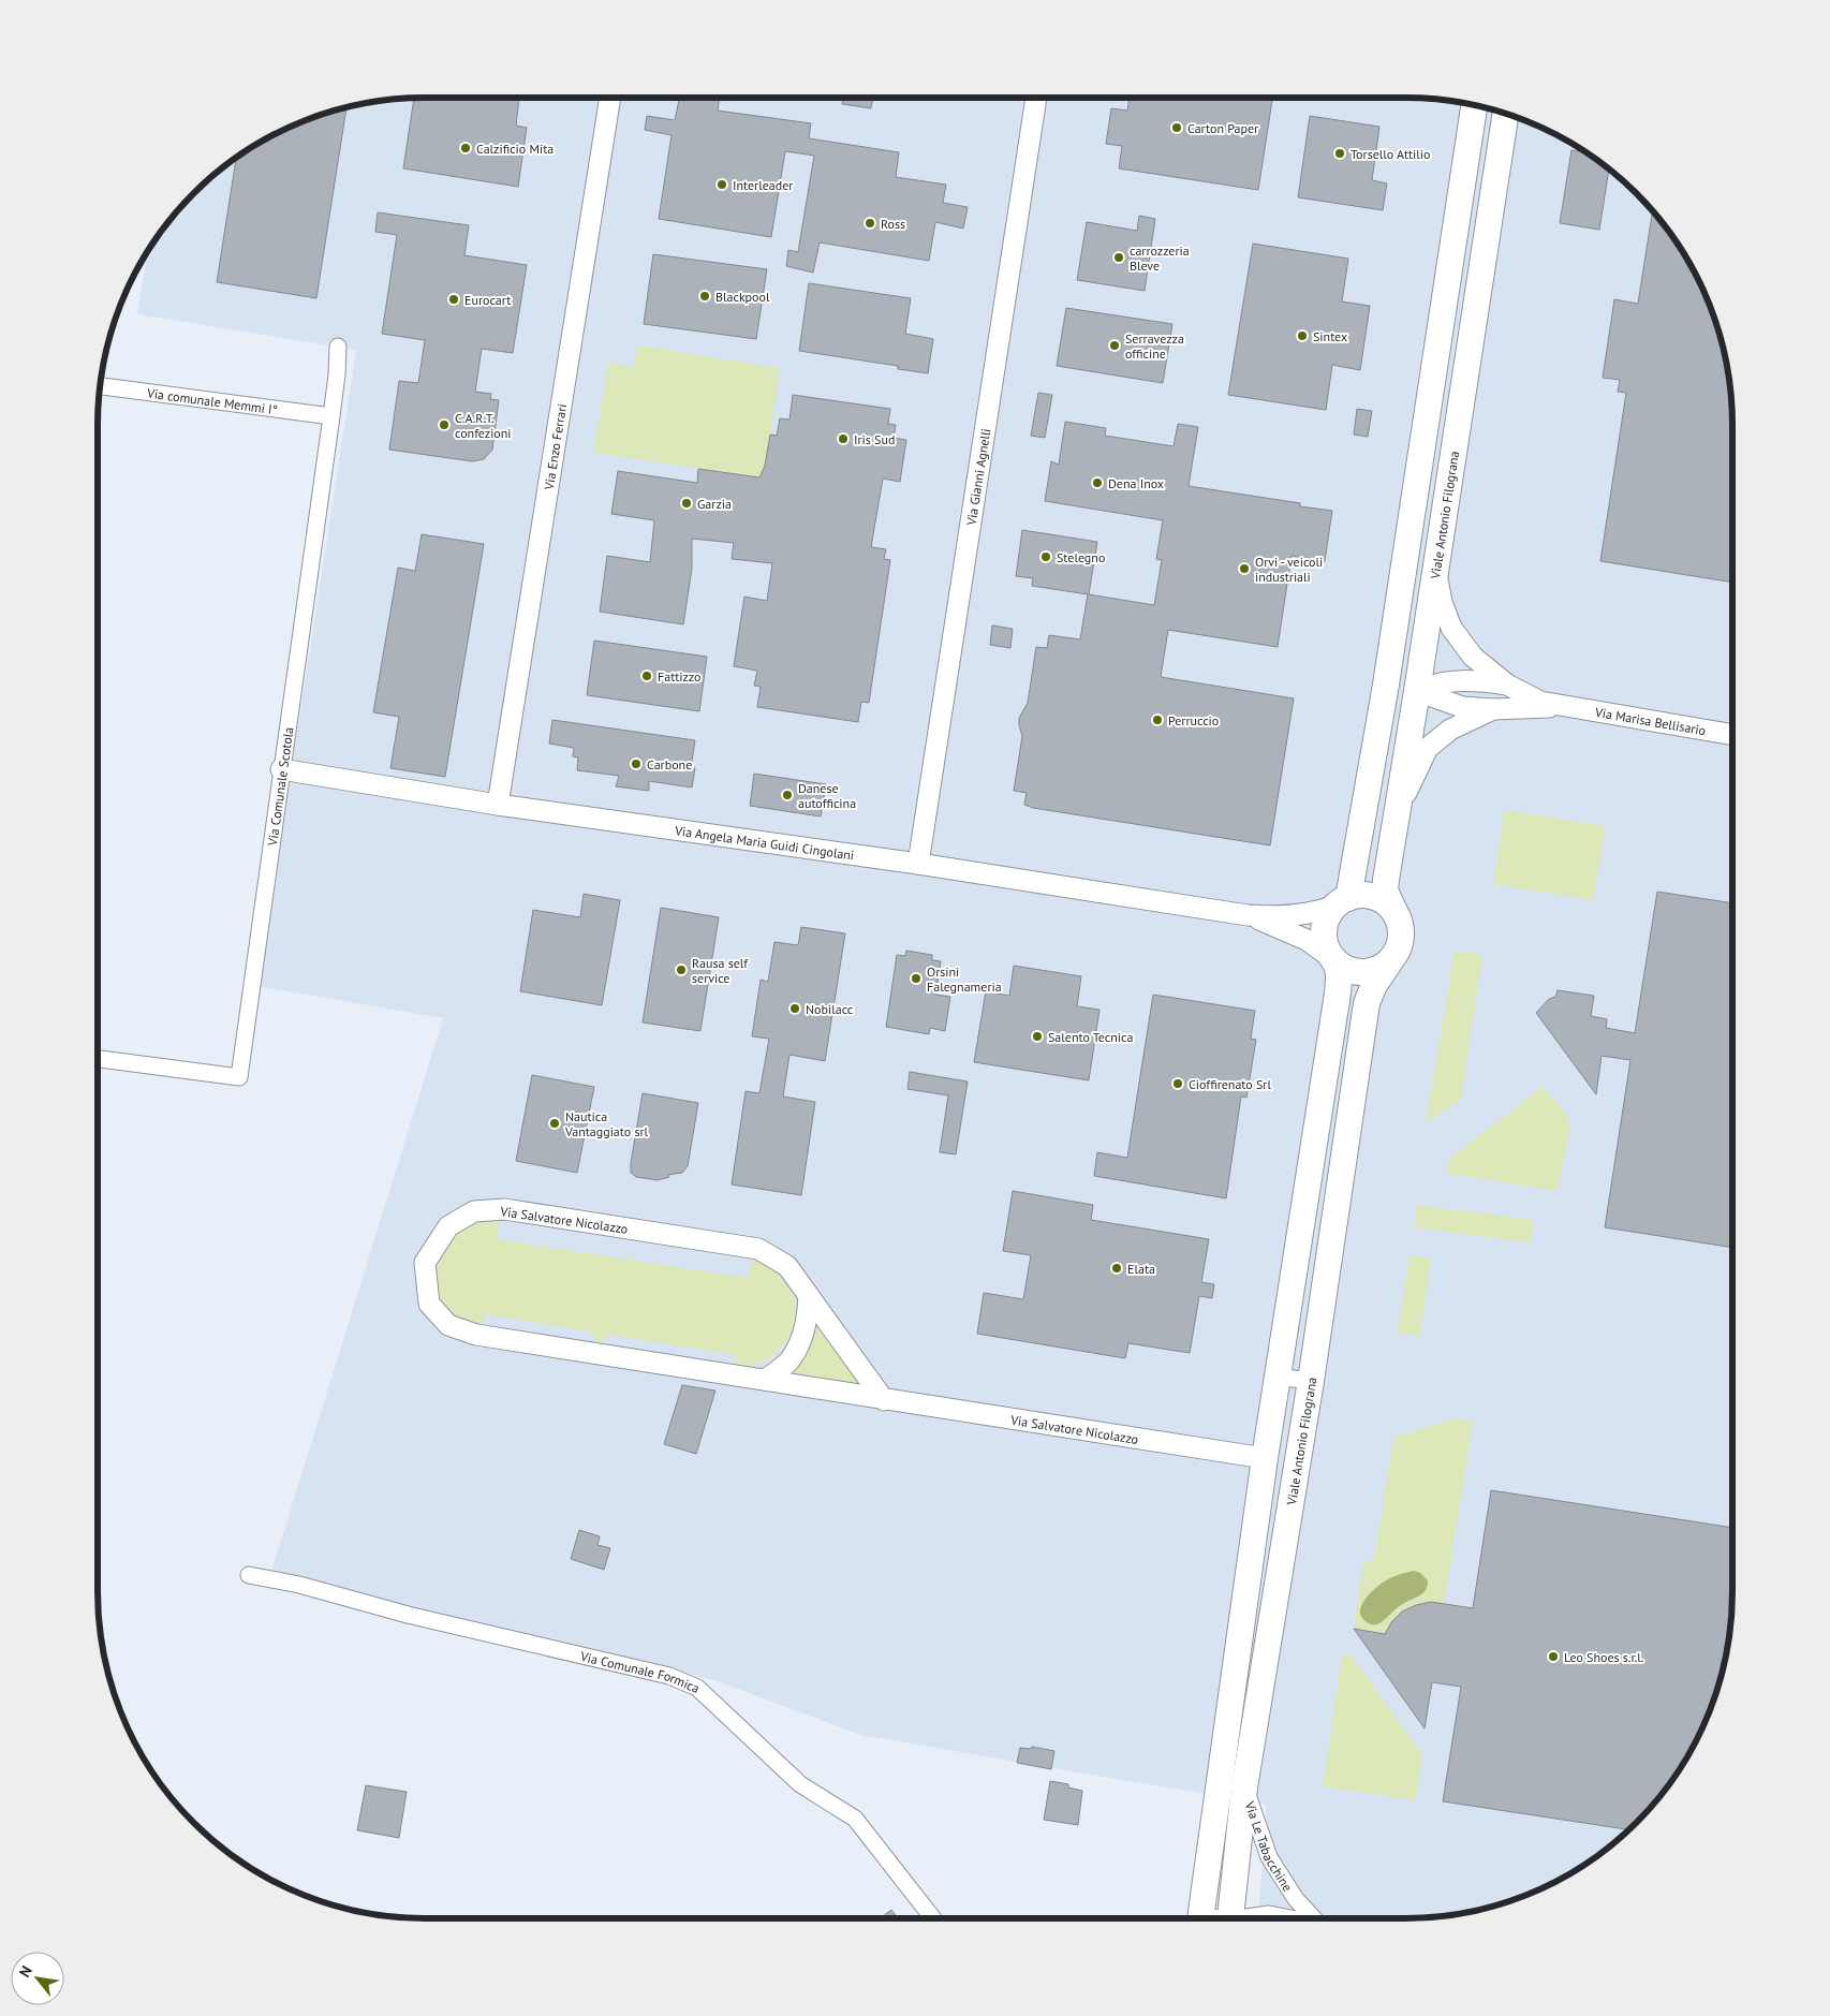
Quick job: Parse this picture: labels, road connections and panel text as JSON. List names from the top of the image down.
{
  "streets": {
    "main road": ["Viale Antonio Filograna"],
    "street": [
      "Via comunale Memmi I°",
      "Via Enzo Ferrari",
      "Via Gianni Agnelli",
      "Via Marisa Bellisario",
      "Via Comunale Scotola",
      "Via Angela Maria Guidi Cingolani",
      "Via Salvatore Nicolazzo",
      "Via Comunale Formica",
      "Via Le Tabacchine"
    ]
  },
  "crossings": [
    ["Via comunale Memmi I°", "Via Comunale Scotola"],
    ["Via Enzo Ferrari", "Via Angela Maria Guidi Cingolani"],
    ["Via Gianni Agnelli", "Via Angela Maria Guidi Cingolani"],
    ["Viale Antonio Filograna", "Via Marisa Bellisario"],
    ["Viale Antonio Filograna", "Via Le Tabacchine"],
    ["Via Comunale Scotola", "Via Angela Maria Guidi Cingolani"]
  ],
  "places": [
    "Carton Paper",
    "Calzificio Mita",
    "Torsello Attilio",
    "Interleader",
    "Ross",
    "carrozzeria Bleve",
    "Blackpool",
    "Eurocart",
    "Sintex",
    "Serravezza officine",
    "C.A.R.T. confezioni",
    "Iris Sud",
    "Dena Inox",
    "Garzia",
    "Stelegno",
    "Orvi - veicoli industriali",
    "Fattizzo",
    "Perruccio",
    "Carbone",
    "Danese autofficina",
    "Rausa self service",
    "Orsini Falegnameria",
    "Nobilacc",
    "Salento Tecnica",
    "Cioffirenato Srl",
    "Nautica Vantaggiato srl",
    "Elata",
    "Leo Shoes s.r.l."
  ],
  "north": "top left"
}
